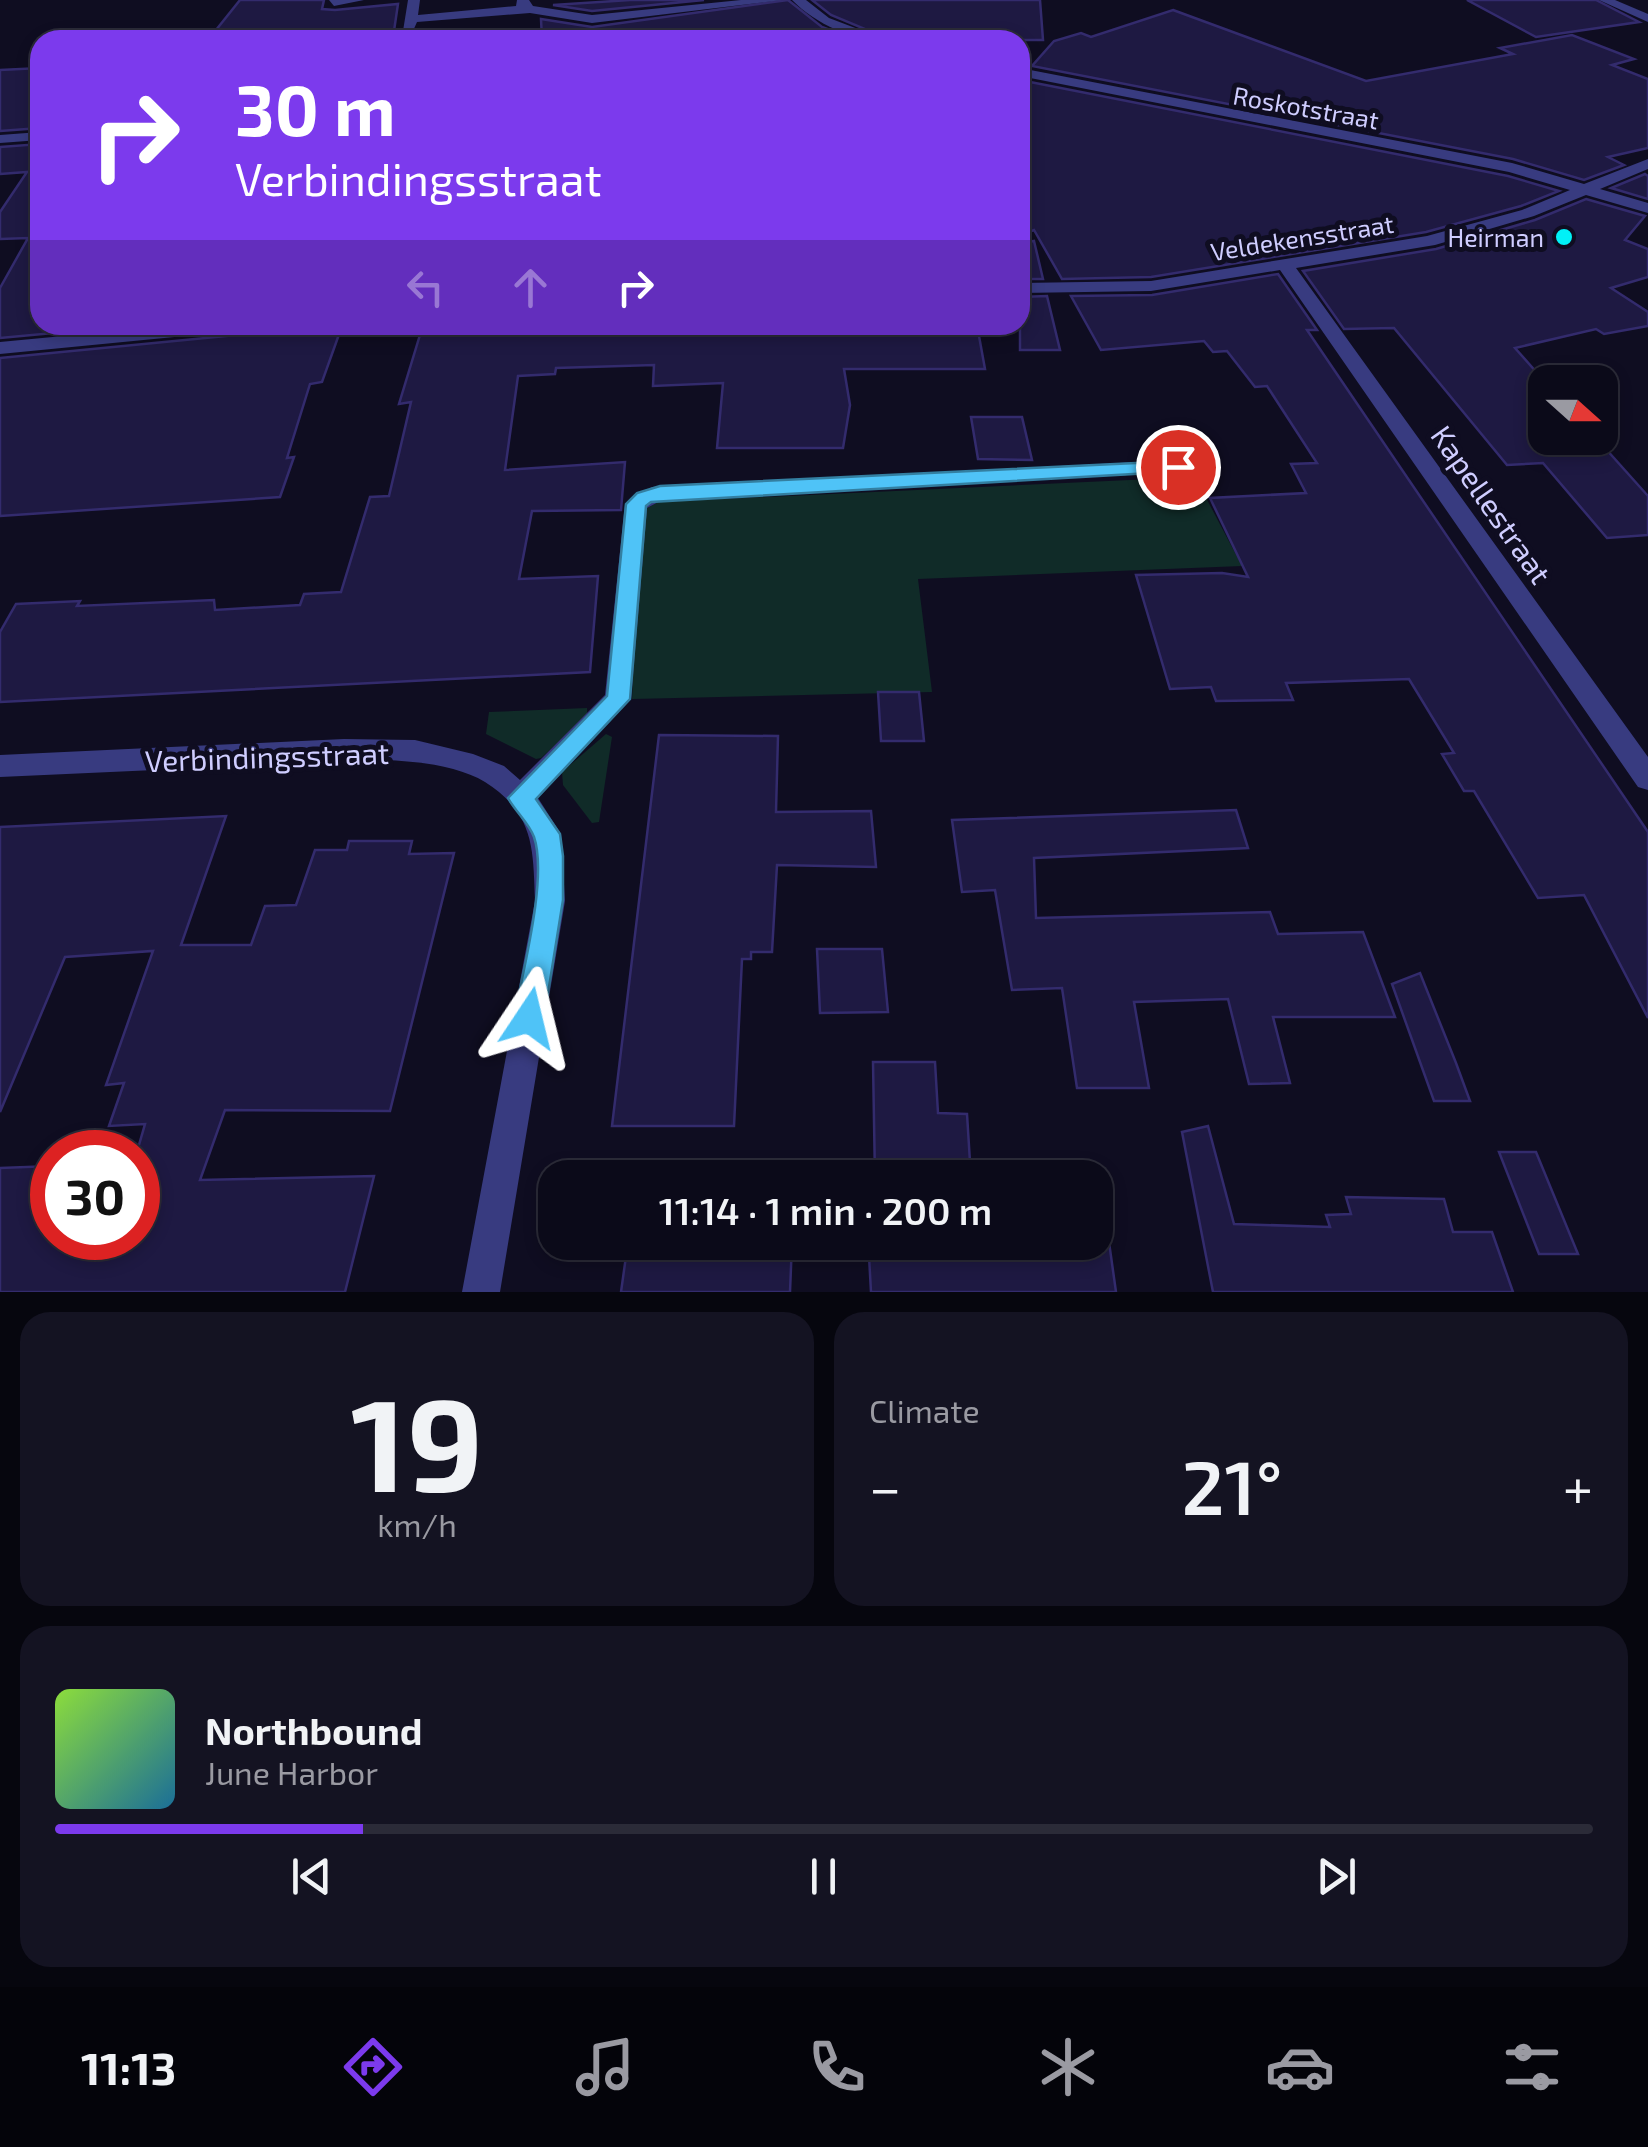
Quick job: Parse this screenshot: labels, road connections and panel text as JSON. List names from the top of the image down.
{
  "streets": {
    "street": [
      "Roskotstraat",
      "Veldekensstraat",
      "Kapellestraat",
      "Verbindingsstraat"
    ]
  },
  "crossings": [
    ["Roskotstraat", "Veldekensstraat"],
    ["Veldekensstraat", "Kapellestraat"]
  ],
  "places": ["Heirman"],
  "north": "right",
  "page": {
    "turn": ["30 m", "Verbindingsstraat"],
    "limit": "30",
    "trip": "11:14 · 1 min · 200 m",
    "tile": [
      ["19", "km/h"],
      "Climate"
    ],
    "heat": ["−", "21°", "+"],
    "song": ["Northbound", "June Harbor"],
    "tabs": "11:13"
  }
}
